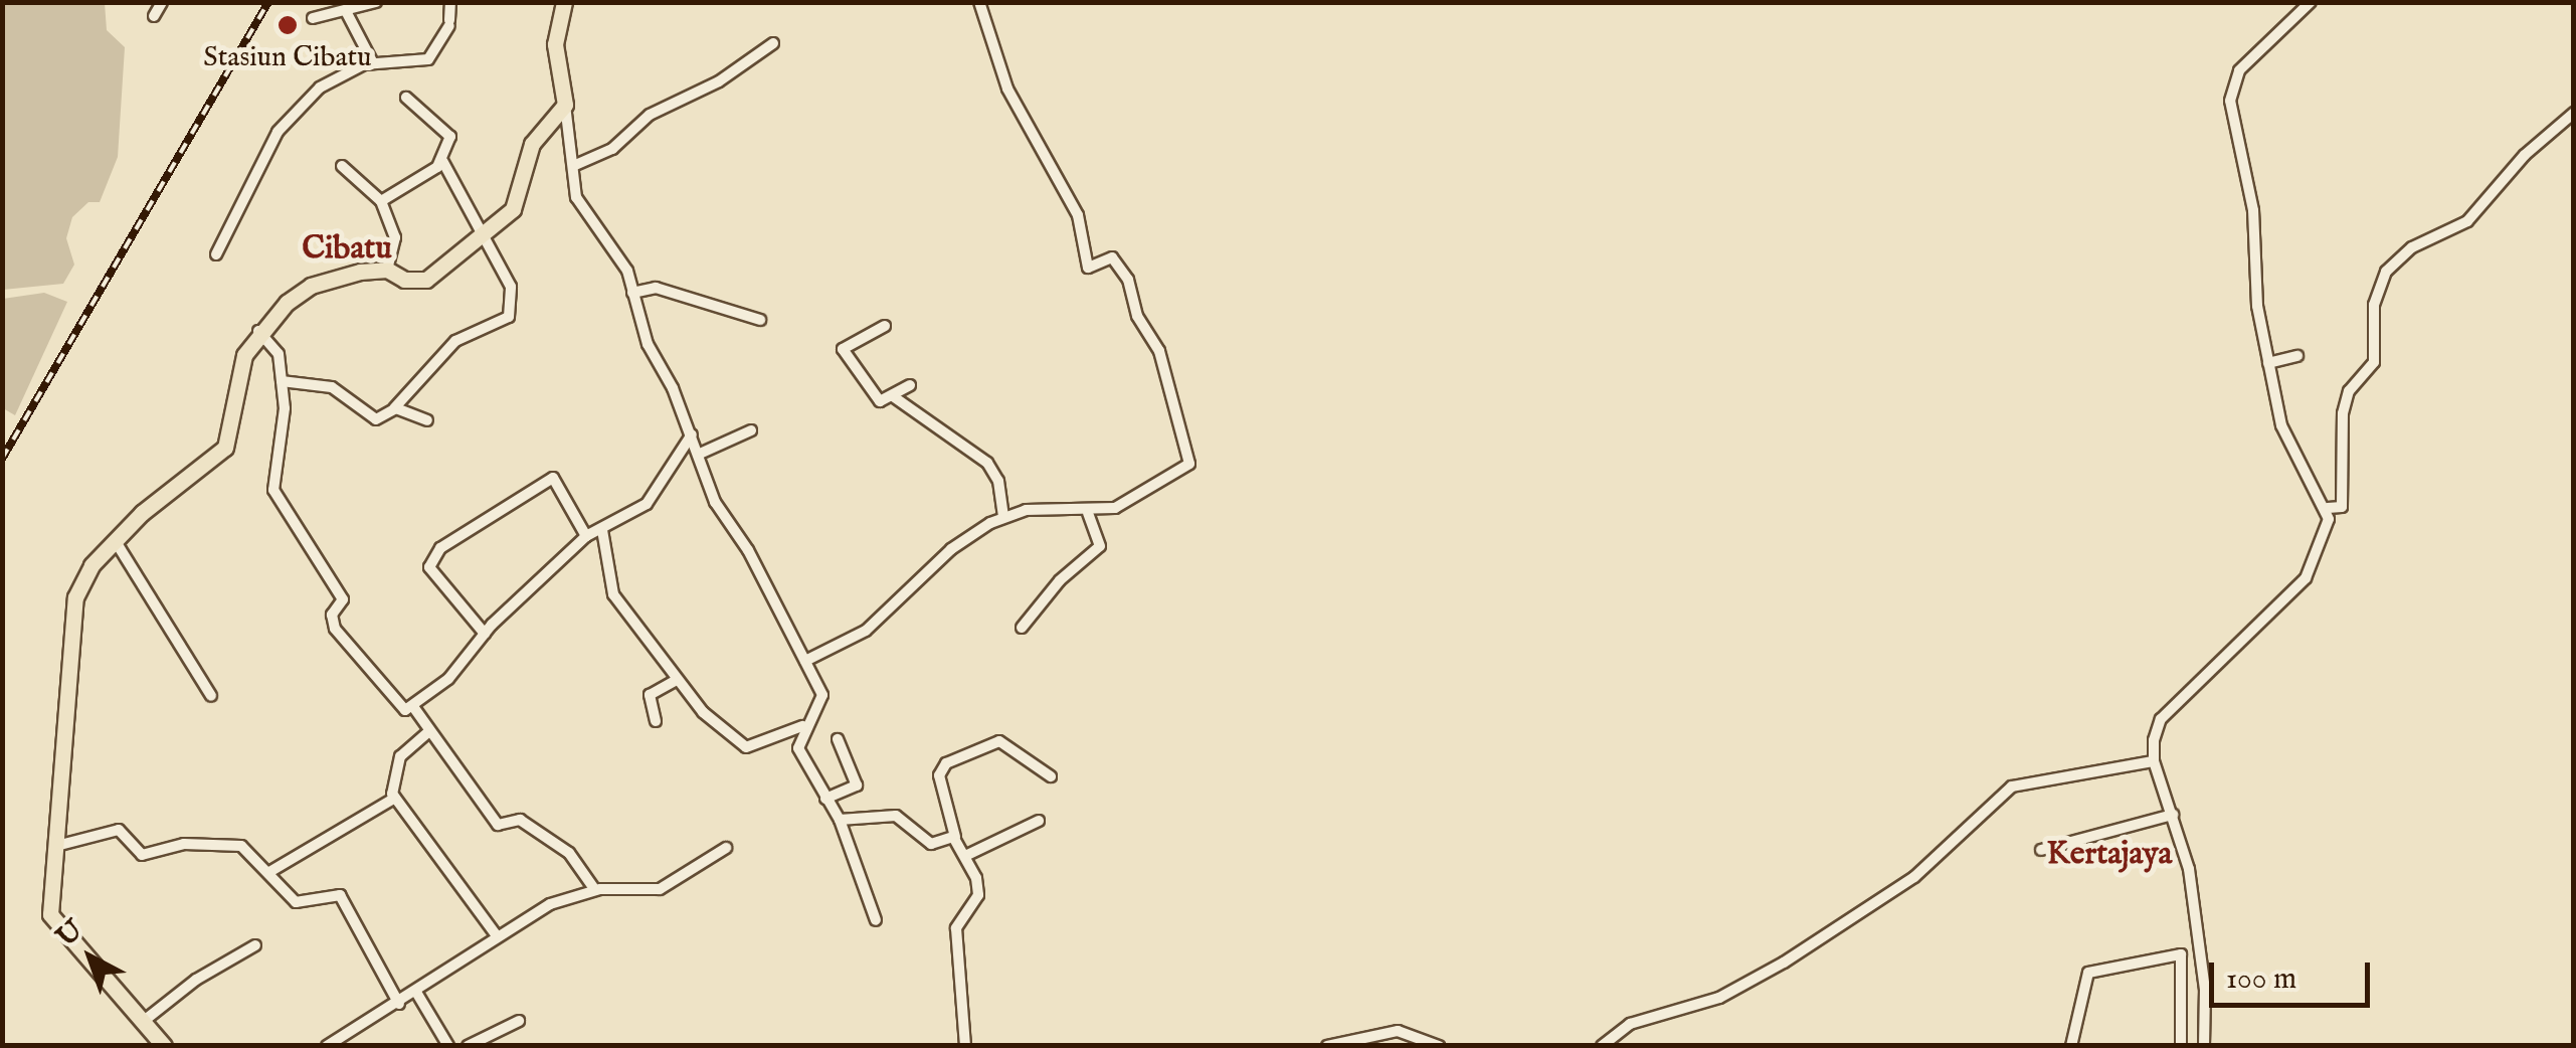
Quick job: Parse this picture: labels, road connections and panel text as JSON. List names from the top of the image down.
{
  "districts": ["Cibatu", "Kertajaya"],
  "places": ["Stasiun Cibatu"],
  "scale_bar": "100 m",
  "north": "top left"
}
